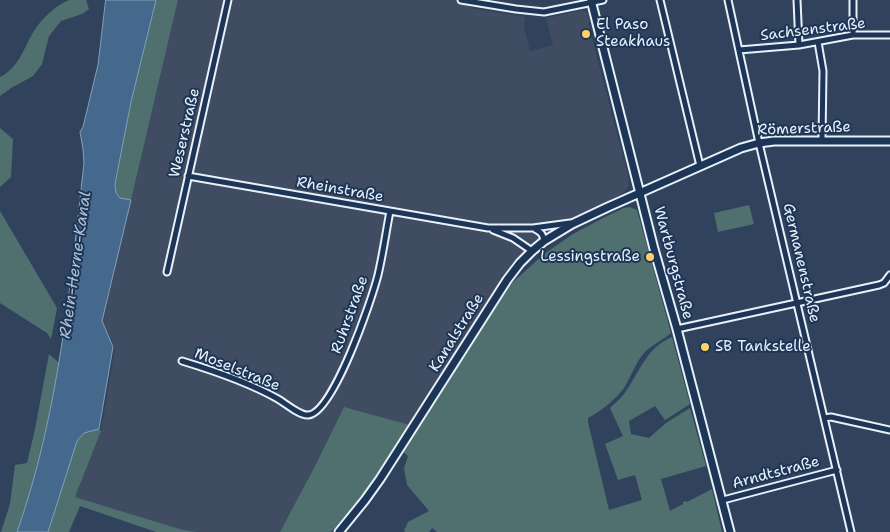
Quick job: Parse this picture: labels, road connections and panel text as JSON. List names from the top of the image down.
{
  "streets": {
    "main road": ["Römerstraße", "Wartburgstraße", "Kanalstraße"],
    "street": [
      "Sachsenstraße",
      "Weserstraße",
      "Rheinstraße",
      "Germanenstraße",
      "Ruhrstraße",
      "Moselstraße",
      "Arndtstraße"
    ]
  },
  "crossings": [
    ["Sachsenstraße", "Germanenstraße"],
    ["Römerstraße", "Wartburgstraße"],
    ["Römerstraße", "Germanenstraße"],
    ["Römerstraße", "Kanalstraße"],
    ["Weserstraße", "Rheinstraße"],
    ["Rheinstraße", "Ruhrstraße"],
    ["Rheinstraße", "Kanalstraße"],
    ["Wartburgstraße", "Kanalstraße"],
    ["Wartburgstraße", "Arndtstraße"],
    ["Germanenstraße", "Arndtstraße"],
    ["Ruhrstraße", "Moselstraße"]
  ],
  "water": ["Rhein-Herne-Kanal"],
  "places": ["El Paso Steakhaus", "Lessingstraße", "SB Tankstelle"]
}
